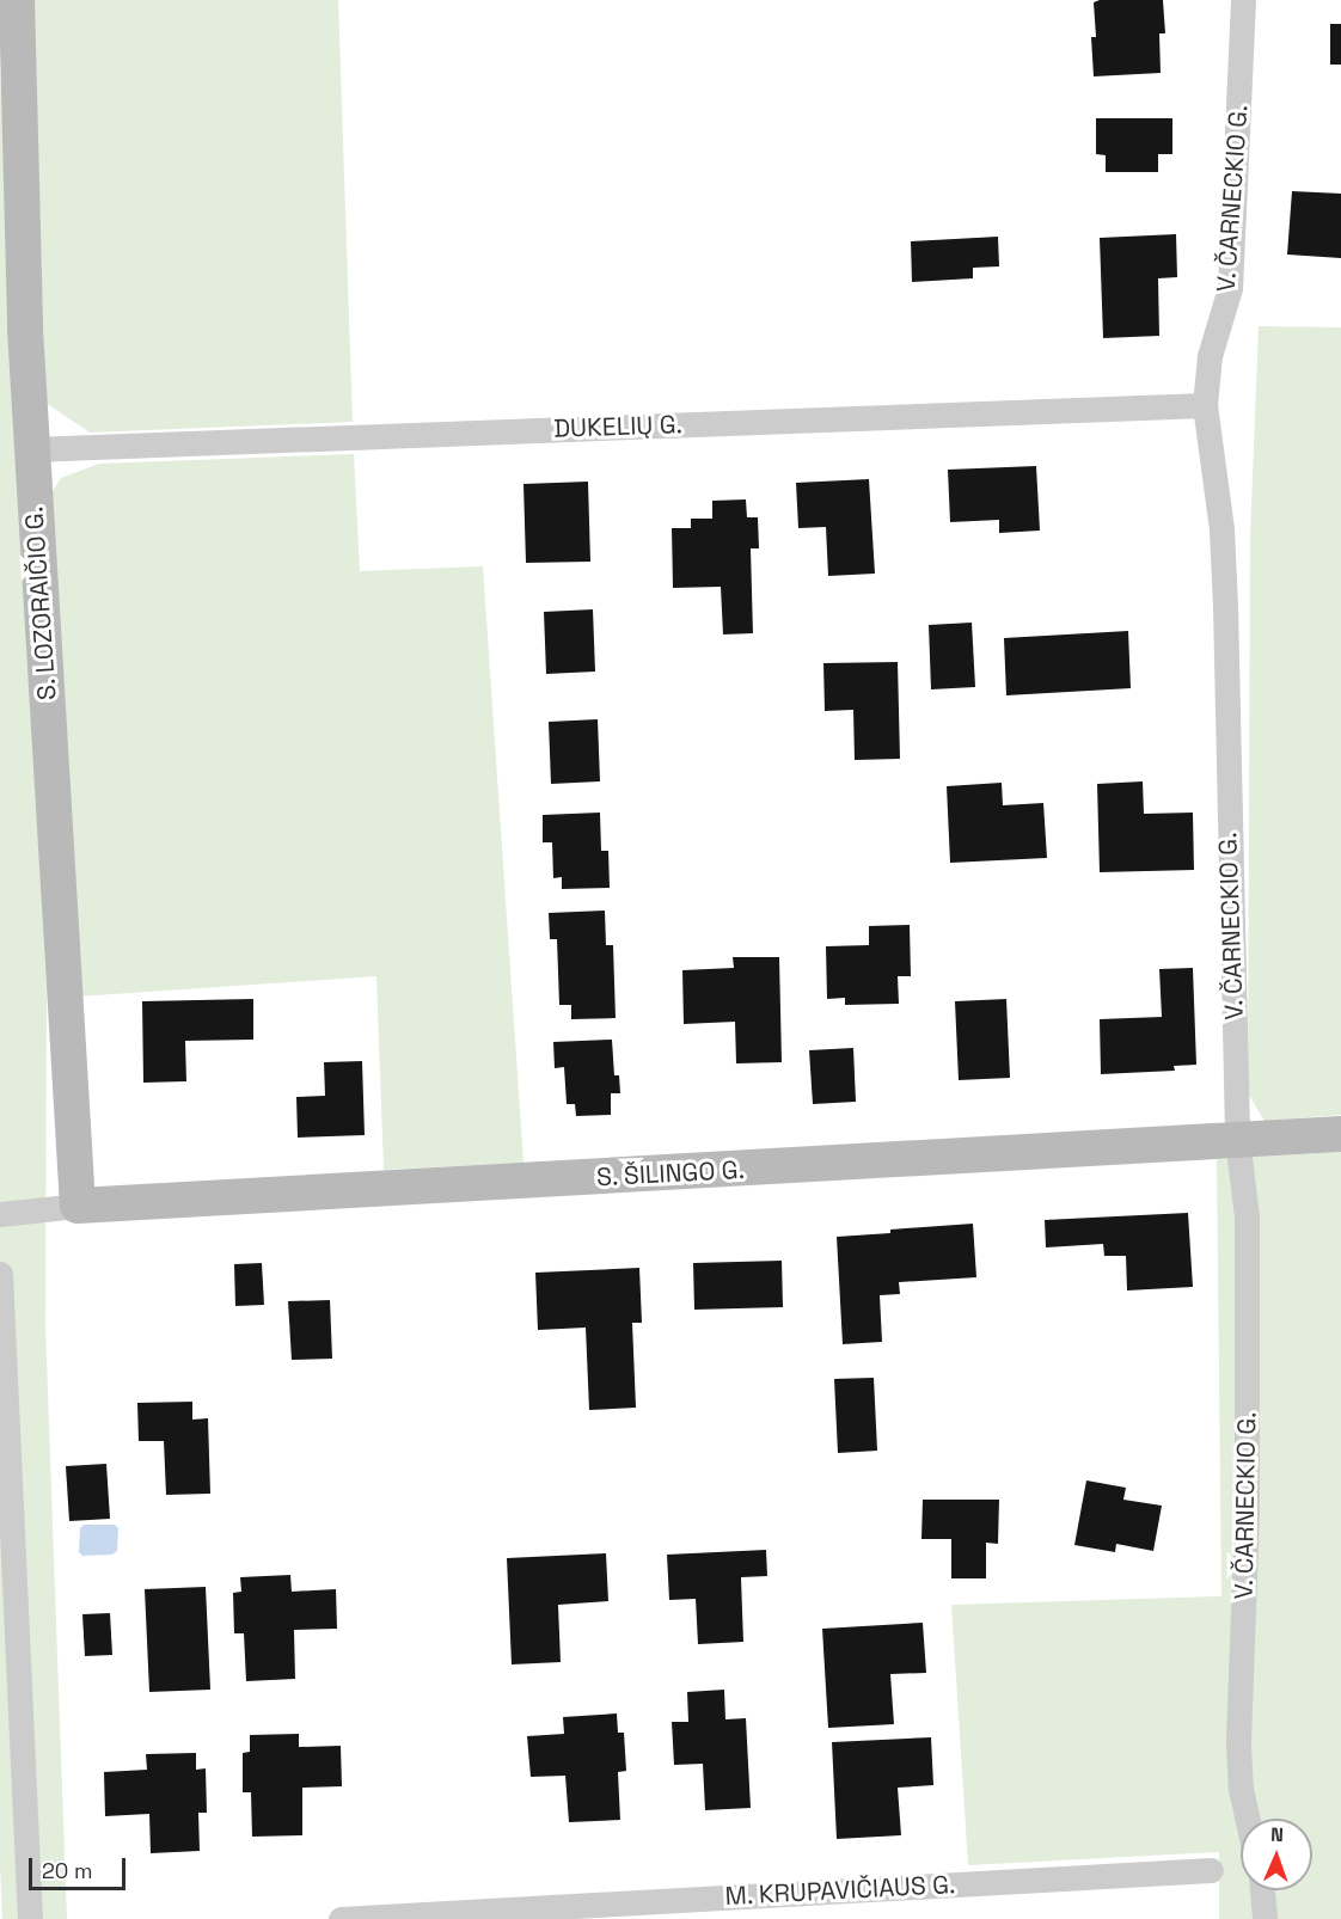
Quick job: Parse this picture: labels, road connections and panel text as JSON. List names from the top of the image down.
{
  "streets": {
    "street": [
      "V. ČARNECKIO G.",
      "DUKELIŲ G.",
      "S. LOZORAIČIO G.",
      "S. ŠILINGO G.",
      "M. KRUPAVIČIAUS G."
    ]
  },
  "crossings": [
    ["V. ČARNECKIO G.", "DUKELIŲ G."],
    ["V. ČARNECKIO G.", "S. ŠILINGO G."],
    ["DUKELIŲ G.", "S. LOZORAIČIO G."],
    ["S. LOZORAIČIO G.", "S. ŠILINGO G."]
  ],
  "scale_bar": "20 m",
  "north": "top"
}
